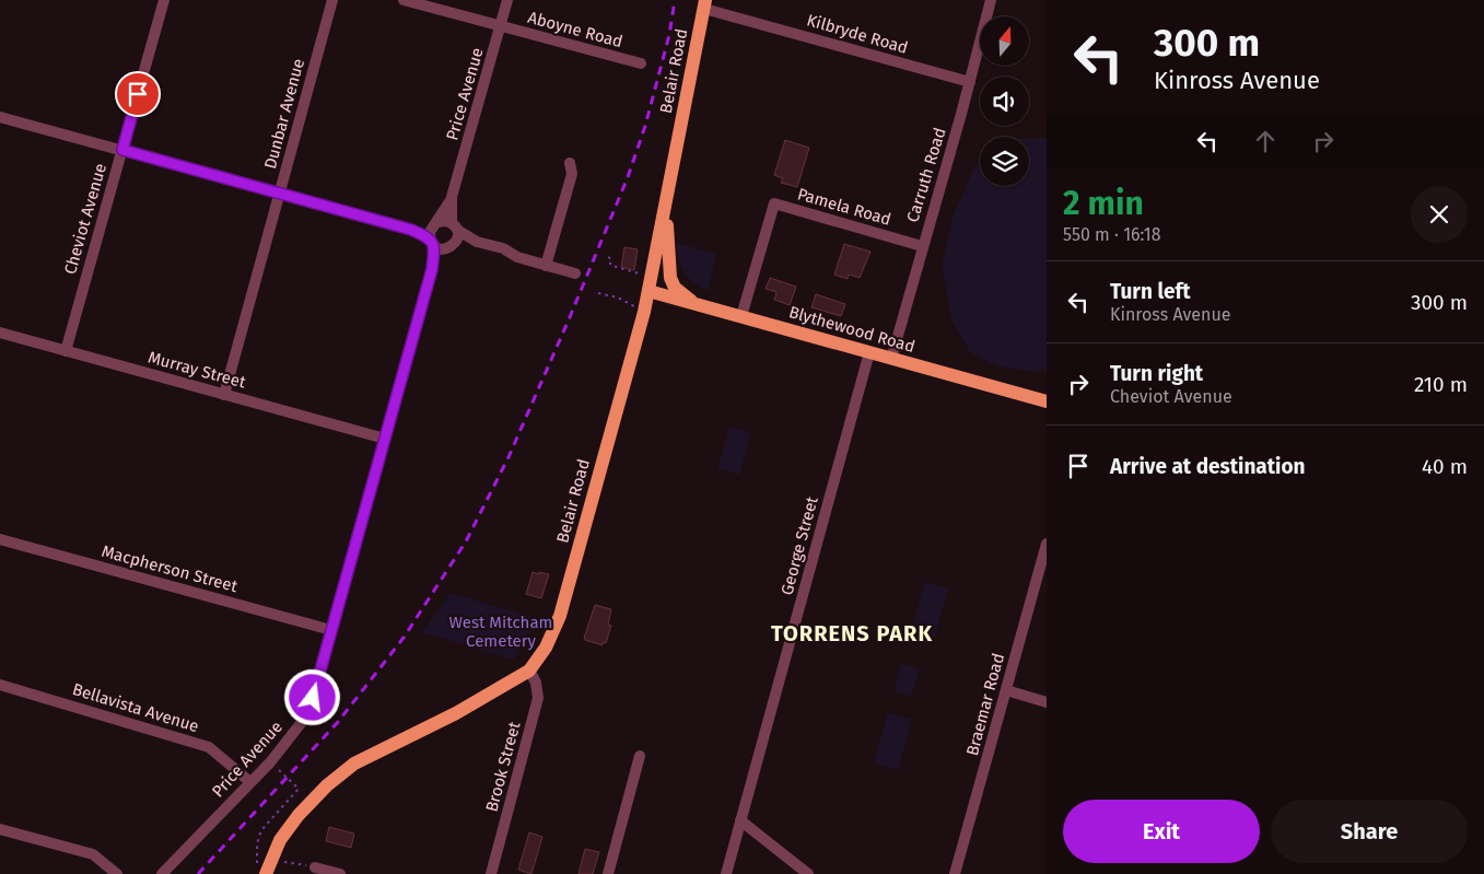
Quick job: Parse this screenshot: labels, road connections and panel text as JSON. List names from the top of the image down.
{
  "streets": {
    "main road": ["Belair Road", "Blythewood Road"],
    "street": [
      "Aboyne Road",
      "Kilbryde Road",
      "Price Avenue",
      "Dunbar Avenue",
      "Carruth Road",
      "Pamela Road",
      "Cheviot Avenue",
      "Murray Street",
      "George Street",
      "Macpherson Street",
      "Braemar Road",
      "Bellavista Avenue",
      "Brook Street"
    ]
  },
  "crossings": [
    ["Aboyne Road", "Price Avenue"],
    ["Kilbryde Road", "Belair Road"],
    ["Kilbryde Road", "Carruth Road"],
    ["Belair Road", "Blythewood Road"],
    ["Belair Road", "Brook Street"],
    ["Price Avenue", "Murray Street"],
    ["Price Avenue", "Macpherson Street"],
    ["Price Avenue", "Bellavista Avenue"],
    ["Dunbar Avenue", "Murray Street"],
    ["Carruth Road", "Pamela Road"],
    ["Carruth Road", "Blythewood Road"],
    ["Pamela Road", "Blythewood Road"],
    ["Cheviot Avenue", "Murray Street"],
    ["Blythewood Road", "George Street"]
  ],
  "districts": ["TORRENS PARK"],
  "parks": ["West Mitcham Cemetery"],
  "north": "top",
  "page": {
    "turn": ["300 m", "Kinross Avenue"],
    "heading": ["2 min", "550 m · 16:18"],
    "list": [
      {
        "name": "Turn left",
        "note": "Kinross Avenue",
        "value": "300 m"
      },
      {
        "name": "Turn right",
        "note": "Cheviot Avenue",
        "value": "210 m"
      },
      {
        "name": "Arrive at destination",
        "value": "40 m"
      }
    ],
    "buttons": ["Exit", "Share"]
  }
}
